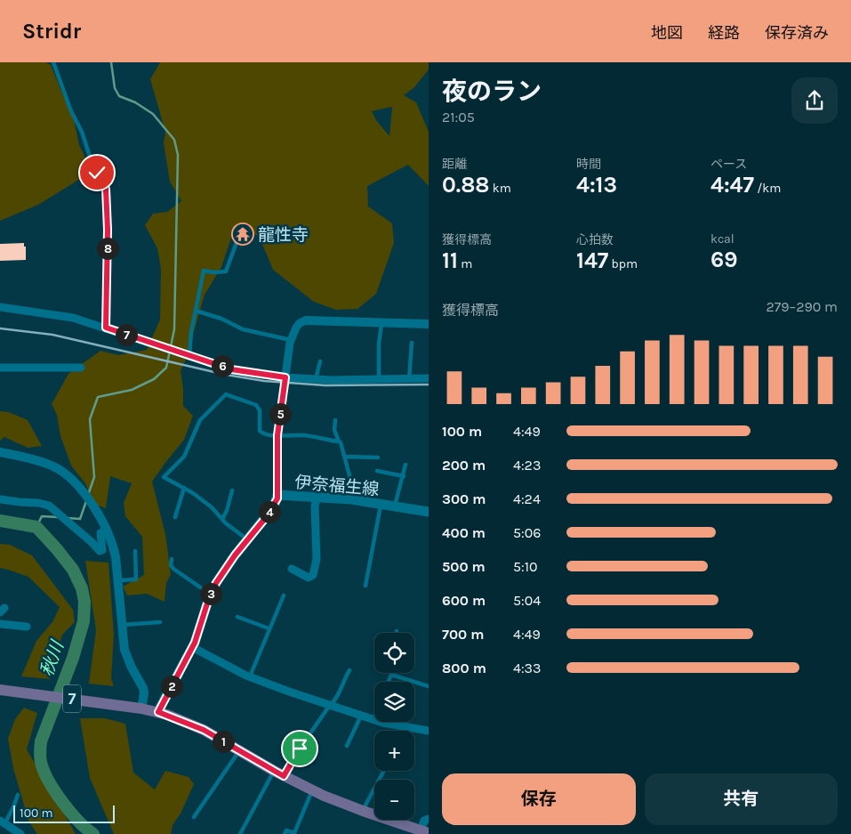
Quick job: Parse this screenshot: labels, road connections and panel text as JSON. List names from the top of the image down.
{
  "streets": {
    "main road": ["伊奈福生線", "7"]
  },
  "crossings": [
    ["伊奈福生線", "7"]
  ],
  "water": ["秋川"],
  "places": {
    "temple": ["龍性寺"]
  },
  "scale_bar": "100 m",
  "page": {
    "header": "Stridr",
    "nav": ["地図", "経路", "保存済み"],
    "heading": ["夜のラン", "21:05"],
    "stats": [
      ["距離", "0.88 km"],
      ["時間", "4:13"],
      ["ペース", "4:47 /km"],
      ["獲得標高", "11 m"],
      ["心拍数", "147 bpm"],
      ["kcal", "69"]
    ],
    "pins": [
      "8",
      "7",
      "6",
      "5",
      "4",
      "3",
      "2",
      "1"
    ],
    "chart": ["獲得標高", "279–290 m"],
    "list": [
      {
        "name": "100 m",
        "note": "4:49"
      },
      {
        "name": "200 m",
        "note": "4:23"
      },
      {
        "name": "300 m",
        "note": "4:24"
      },
      {
        "name": "400 m",
        "note": "5:06"
      },
      {
        "name": "500 m",
        "note": "5:10"
      },
      {
        "name": "600 m",
        "note": "5:04"
      },
      {
        "name": "700 m",
        "note": "4:49"
      },
      {
        "name": "800 m",
        "note": "4:33"
      }
    ],
    "map_buttons": ["+", "−"],
    "buttons": ["保存", "共有"],
    "scale": "100 m"
  }
}
